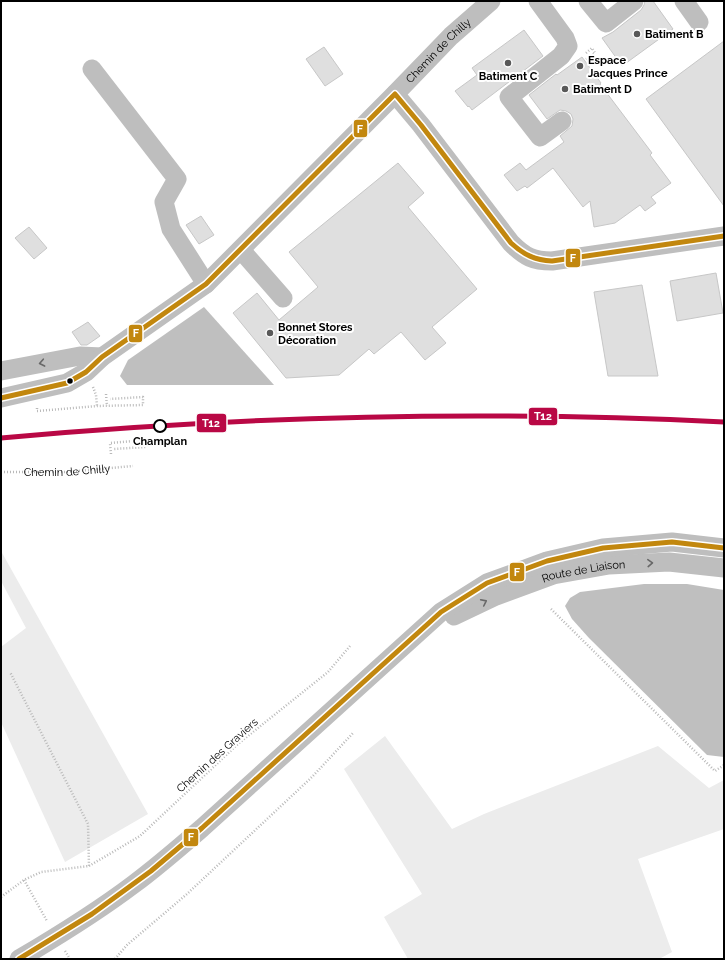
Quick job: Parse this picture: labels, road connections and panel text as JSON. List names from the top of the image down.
{
  "streets": {
    "street": ["Chemin de Chilly", "Route de Liaison"],
    "path": ["Chemin des Graviers"]
  },
  "places": [
    "Batiment B",
    "Batiment C",
    "Espace Jacques Prince",
    "Batiment D",
    "Bonnet Stores Décoration",
    "Champlan"
  ],
  "lines": ["transit line F", "transit line T12"]
}
